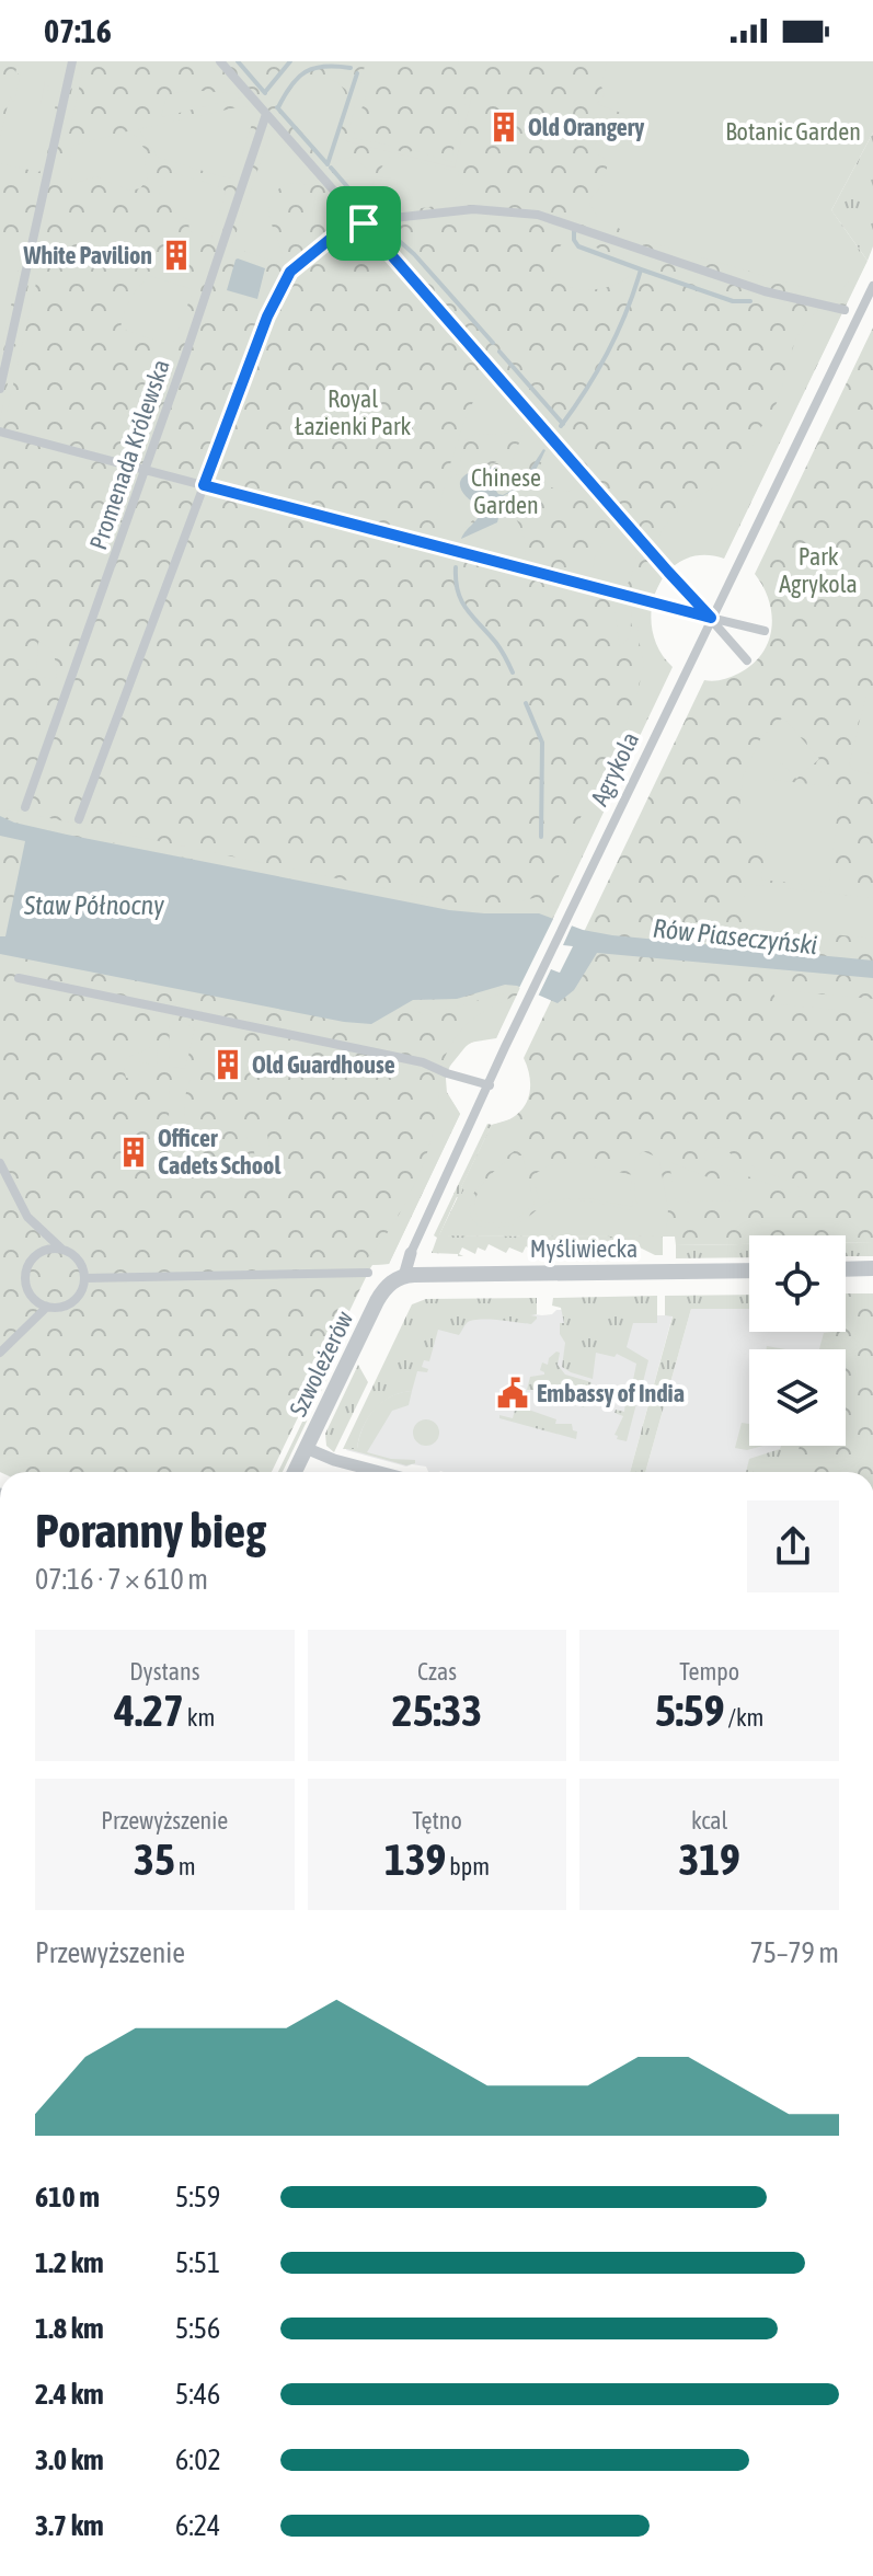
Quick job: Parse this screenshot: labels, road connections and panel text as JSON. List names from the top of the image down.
{
  "streets": {
    "street": [
      "Promenada Królewska",
      "Agrykola",
      "Myśliwiecka",
      "Szwoleżerów"
    ]
  },
  "crossings": [
    ["Agrykola", "Myśliwiecka"],
    ["Agrykola", "Szwoleżerów"],
    ["Myśliwiecka", "Szwoleżerów"]
  ],
  "water": ["Staw Północny", "Rów Piaseczyński"],
  "parks": [
    "Botanic Garden",
    "Royal Łazienki Park",
    "Chinese Garden",
    "Park Agrykola"
  ],
  "places": {
    "building": [
      "Old Orangery",
      "White Pavilion",
      "Old Guardhouse",
      "Officer Cadets School"
    ],
    "public building": ["Embassy of India"]
  },
  "page": {
    "status": "07:16",
    "heading": ["Poranny bieg", "07:16 · 7 × 610 m"],
    "stats": [
      ["Dystans", "4.27 km"],
      ["Czas", "25:33"],
      ["Tempo", "5:59 /km"],
      ["Przewyższenie", "35 m"],
      ["Tętno", "139 bpm"],
      ["kcal", "319"]
    ],
    "chart": ["Przewyższenie", "75–79 m"],
    "list": [
      {
        "name": "610 m",
        "note": "5:59"
      },
      {
        "name": "1.2 km",
        "note": "5:51"
      },
      {
        "name": "1.8 km",
        "note": "5:56"
      },
      {
        "name": "2.4 km",
        "note": "5:46"
      },
      {
        "name": "3.0 km",
        "note": "6:02"
      },
      {
        "name": "3.7 km",
        "note": "6:24"
      }
    ]
  }
}
